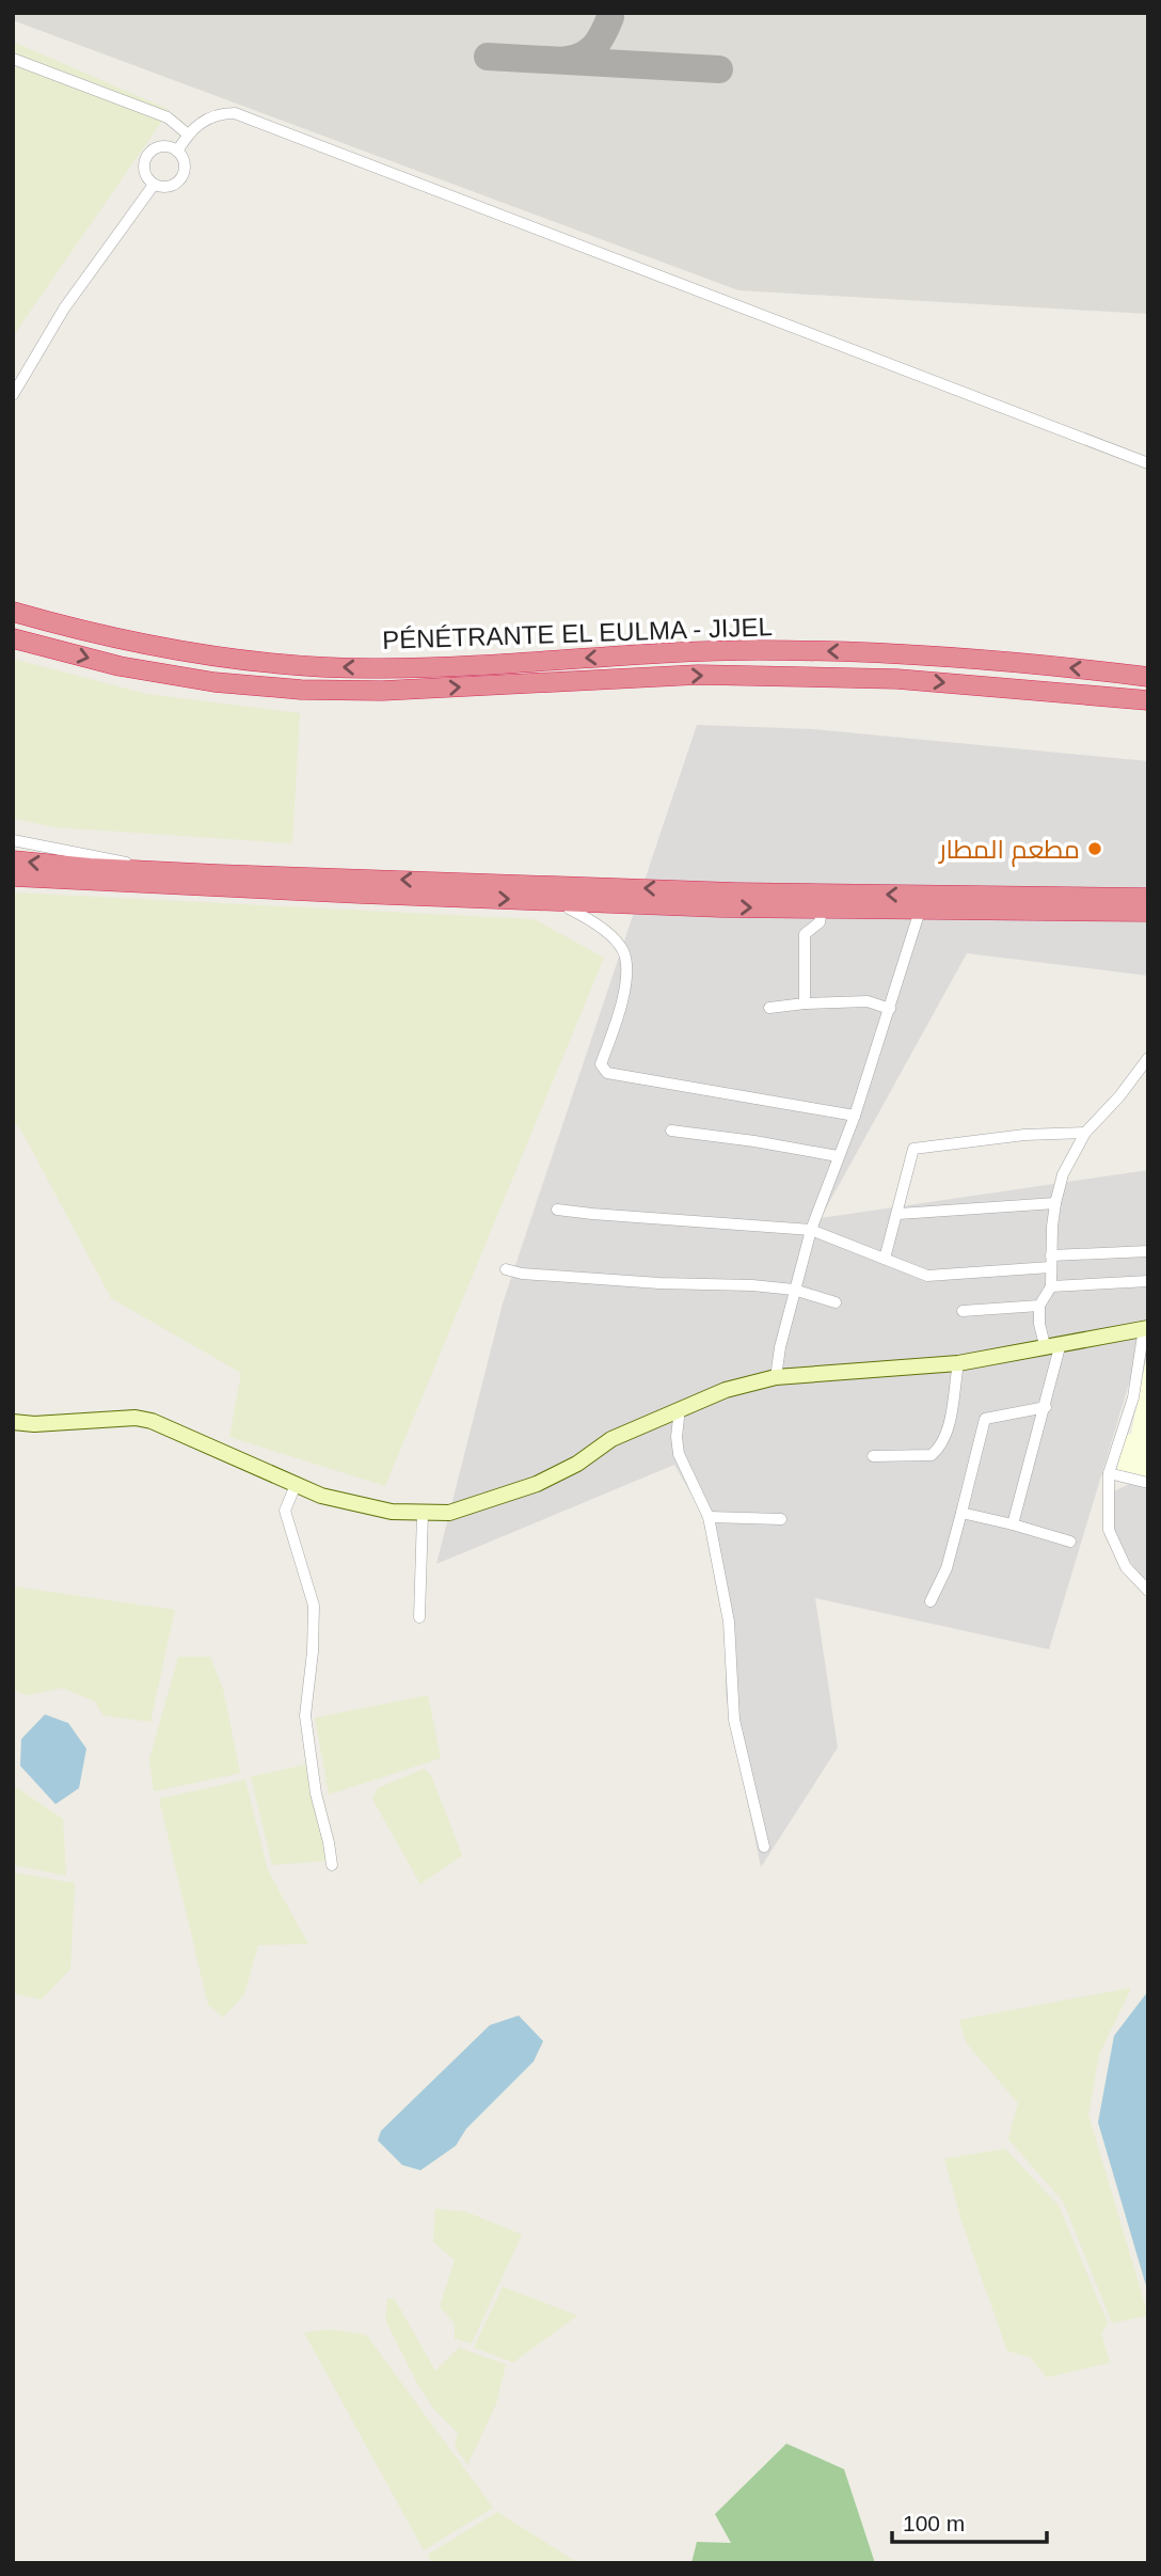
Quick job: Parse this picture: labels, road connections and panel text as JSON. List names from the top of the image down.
{
  "streets": {
    "highway": ["PÉNÉTRANTE EL EULMA - JIJEL"]
  },
  "places": ["مطعم المطار"],
  "scale_bar": "100 m"
}
